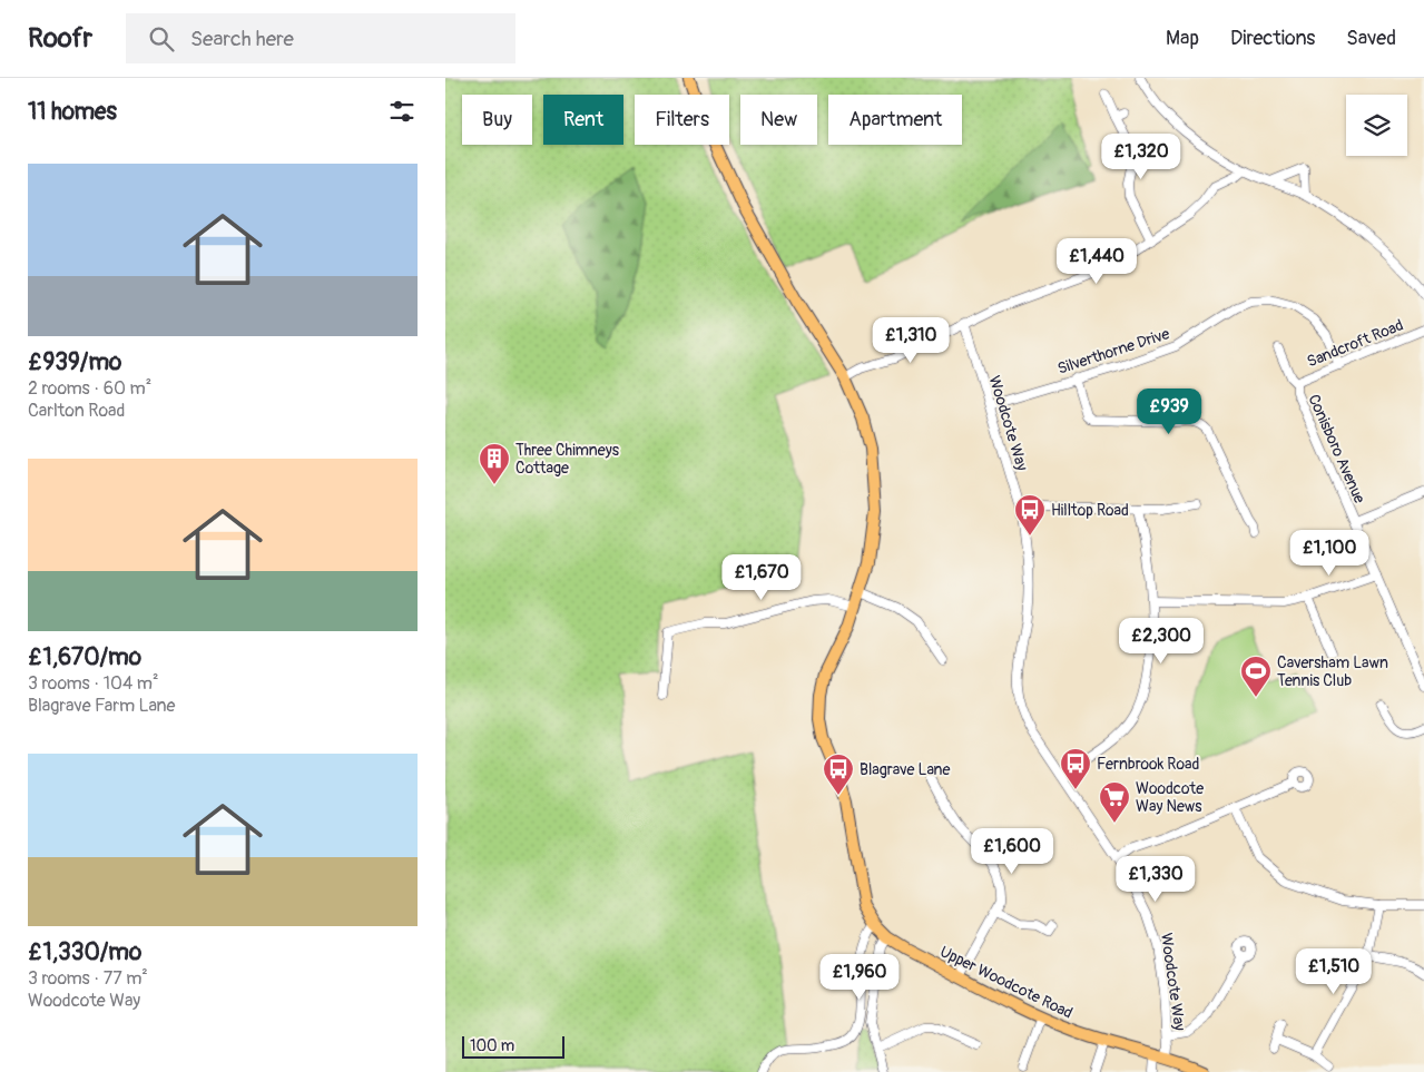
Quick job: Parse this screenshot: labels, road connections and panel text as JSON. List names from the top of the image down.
{
  "streets": {
    "main road": ["Upper Woodcote Road"],
    "street": [
      "Sandcroft Road",
      "Silverthorne Drive",
      "Woodcote Way",
      "Conisboro Avenue"
    ]
  },
  "crossings": [
    ["Sandcroft Road", "Silverthorne Drive"],
    ["Sandcroft Road", "Conisboro Avenue"],
    ["Silverthorne Drive", "Woodcote Way"],
    ["Woodcote Way", "Upper Woodcote Road"]
  ],
  "places": {
    "building": ["Three Chimneys Cottage"],
    "bus stop": ["Hilltop Road", "Fernbrook Road", "Blagrave Lane"],
    "sports": ["Caversham Lawn Tennis Club"],
    "supermarket": ["Woodcote Way News"]
  },
  "scale_bar": "100 m",
  "page": {
    "header": "Roofr",
    "search": "Search here",
    "nav": ["Map", "Directions", "Saved"],
    "heading": "11 homes",
    "chip": [
      "Buy",
      "Rent",
      "Filters",
      "New",
      "Apartment"
    ],
    "price": [
      "£1,320",
      "£1,440",
      "£1,310",
      "£939",
      "£1,100",
      "£1,670",
      "£2,300",
      "£1,600",
      "£1,330",
      "£1,510",
      "£1,960"
    ],
    "list": [
      {
        "name": "£939/mo",
        "note": "2 rooms · 60 m² · Carlton Road"
      },
      {
        "name": "£1,670/mo",
        "note": "3 rooms · 104 m² · Blagrave Farm Lane"
      },
      {
        "name": "£1,330/mo",
        "note": "3 rooms · 77 m² · Woodcote Way"
      }
    ],
    "scale": "100 m"
  }
}
